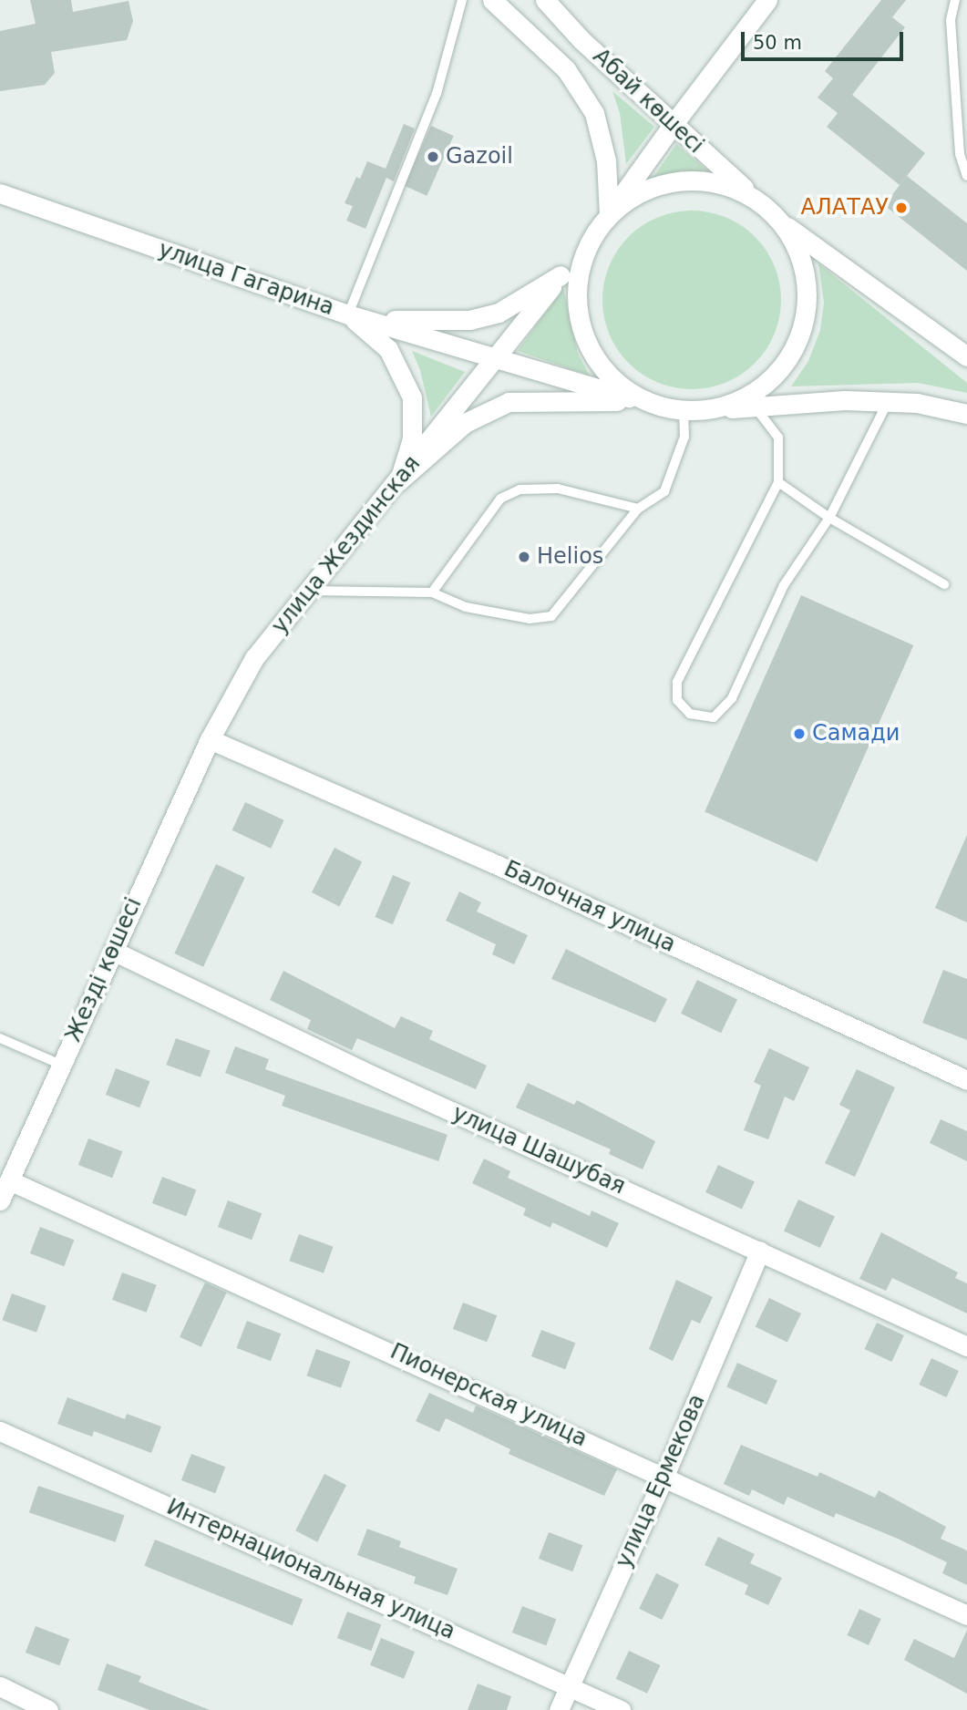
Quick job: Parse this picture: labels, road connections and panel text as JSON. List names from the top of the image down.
{
  "streets": {
    "street": [
      "Абай көшесі",
      "улица Гагарина",
      "улица Жездинская",
      "Балочная улица",
      "Жезді көшесі",
      "улица Шашубая",
      "Пионерская улица",
      "улица Ермекова",
      "Интернациональная улица"
    ]
  },
  "crossings": [
    ["улица Гагарина", "улица Жездинская"],
    ["улица Жездинская", "Балочная улица"],
    ["улица Жездинская", "Жезді көшесі"],
    ["Балочная улица", "Жезді көшесі"],
    ["Жезді көшесі", "улица Шашубая"],
    ["Жезді көшесі", "Пионерская улица"],
    ["улица Шашубая", "улица Ермекова"],
    ["Пионерская улица", "улица Ермекова"],
    ["улица Ермекова", "Интернациональная улица"]
  ],
  "places": [
    "Gazoil",
    "АЛАТАУ",
    "Helios",
    "Самади"
  ],
  "scale_bar": "50 m"
}
